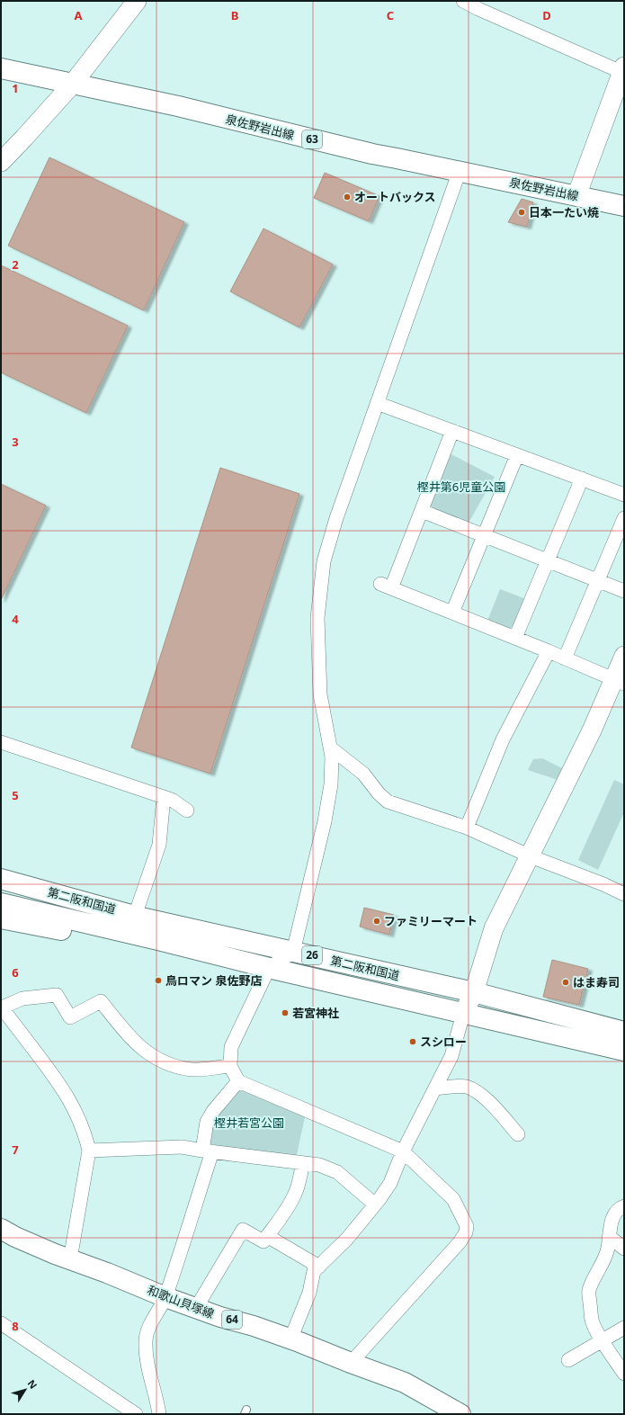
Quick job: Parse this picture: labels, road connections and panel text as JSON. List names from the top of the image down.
{
  "streets": {
    "main road": [
      "泉佐野岩出線",
      "63",
      "第二阪和国道",
      "26",
      "和歌山貝塚線",
      "64"
    ]
  },
  "parks": ["樫井第6児童公園", "樫井若宮公園"],
  "places": [
    "オートバックス",
    "日本一たい焼",
    "ファミリーマート",
    "鳥ロマン 泉佐野店",
    "はま寿司",
    "若宮神社",
    "スシロー"
  ],
  "north": "top right",
  "grid": {
    "columns": [
      "A",
      "B",
      "C",
      "D"
    ],
    "rows": [
      "1",
      "2",
      "3",
      "4",
      "5",
      "6",
      "7",
      "8"
    ]
  }
}
